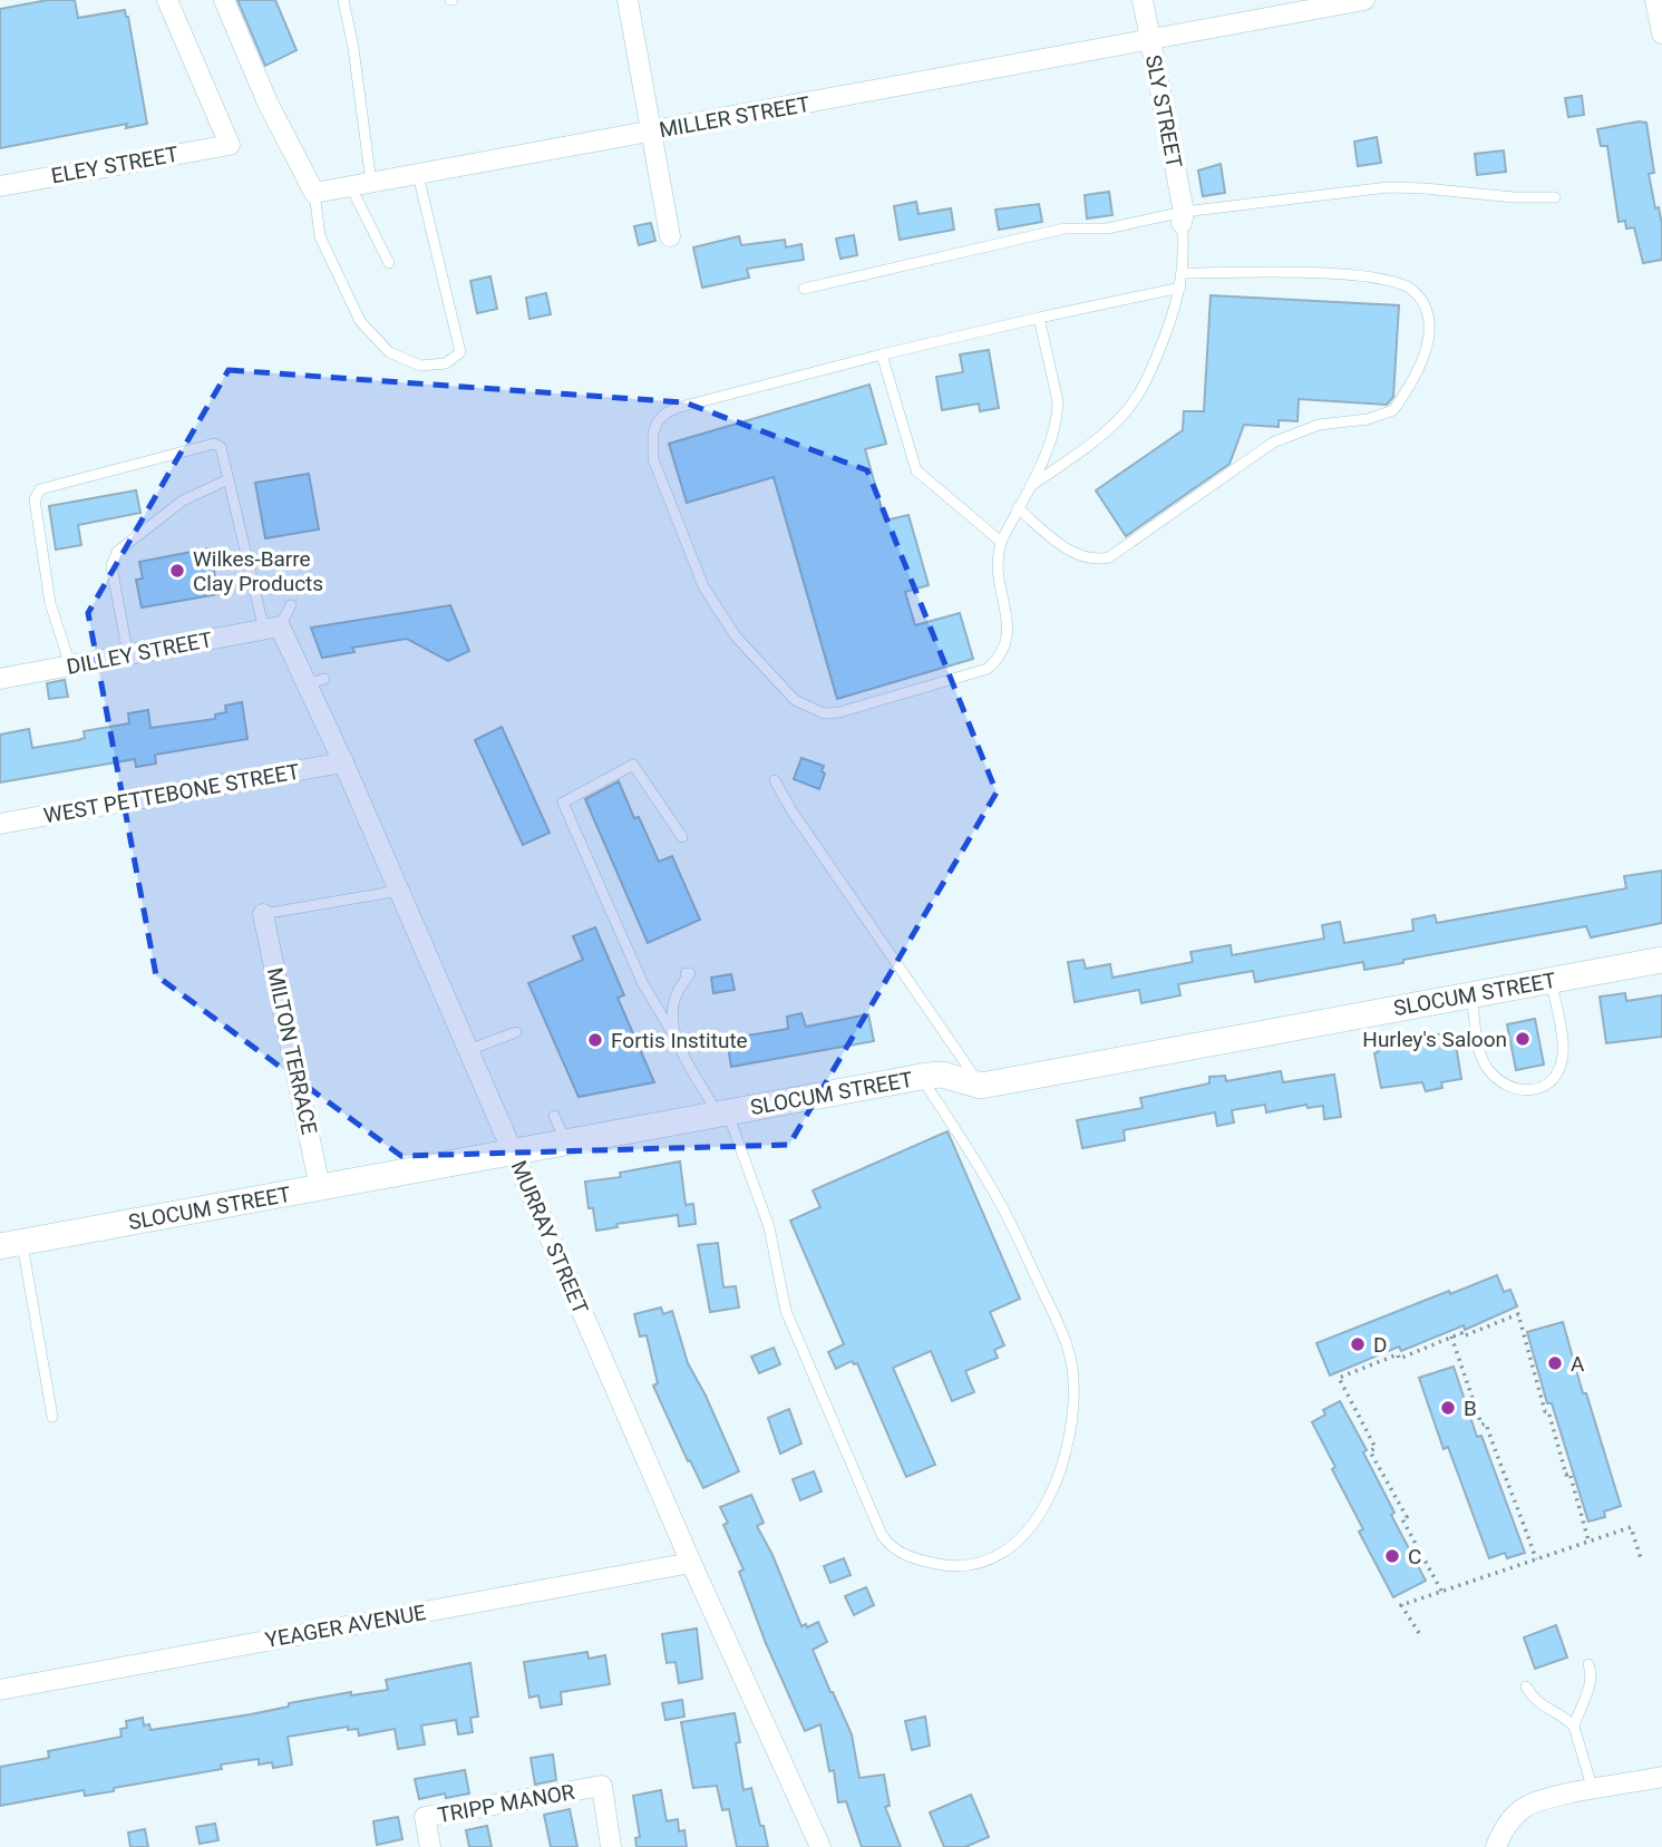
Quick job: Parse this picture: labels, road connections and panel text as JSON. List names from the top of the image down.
{
  "streets": {
    "street": [
      "SLY STREET",
      "MILLER STREET",
      "ELEY STREET",
      "DILLEY STREET",
      "WEST PETTEBONE STREET",
      "SLOCUM STREET",
      "MILTON TERRACE",
      "MURRAY STREET",
      "YEAGER AVENUE",
      "TRIPP MANOR"
    ]
  },
  "crossings": [
    ["SLY STREET", "MILLER STREET"],
    ["DILLEY STREET", "MURRAY STREET"],
    ["WEST PETTEBONE STREET", "MURRAY STREET"],
    ["SLOCUM STREET", "MILTON TERRACE"],
    ["SLOCUM STREET", "MURRAY STREET"],
    ["MURRAY STREET", "YEAGER AVENUE"]
  ],
  "places": [
    "Wilkes-Barre Clay Products",
    "Hurley's Saloon",
    "Fortis Institute",
    "D",
    "A",
    "B",
    "C"
  ]
}
